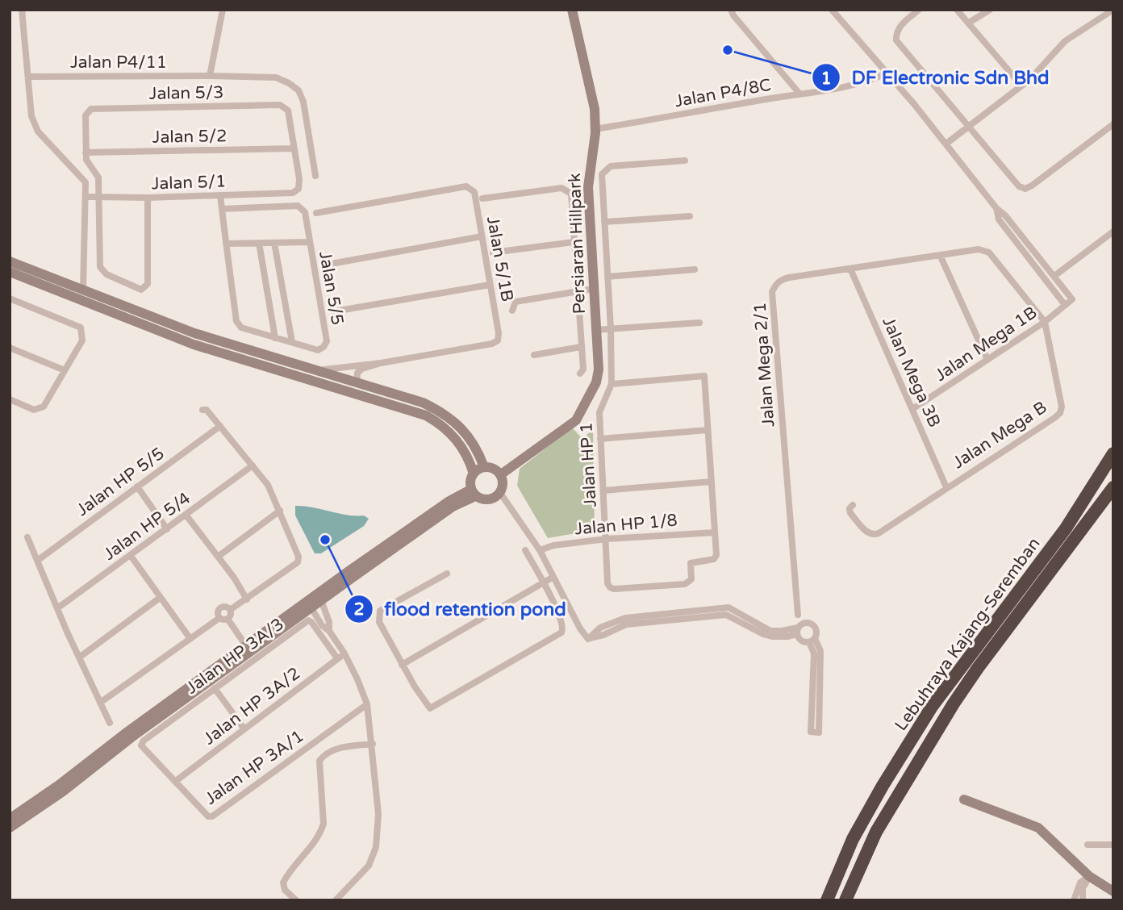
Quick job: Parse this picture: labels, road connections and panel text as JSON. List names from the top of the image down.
{
  "streets": {
    "highway": ["Lebuhraya Kajang-Seremban"],
    "street": [
      "Jalan P4/11",
      "Jalan 5/3",
      "Jalan P4/8C",
      "Jalan 5/2",
      "Jalan 5/1",
      "Persiaran Hillpark",
      "Jalan 5/1B",
      "Jalan 5/5",
      "Jalan Mega 1B",
      "Jalan Mega 2/1",
      "Jalan Mega 3B",
      "Jalan Mega B",
      "Jalan HP 1",
      "Jalan HP 5/5",
      "Jalan HP 1/8",
      "Jalan HP 5/4",
      "Jalan HP 3A/3",
      "Jalan HP 3A/2",
      "Jalan HP 3A/1"
    ]
  },
  "crossings": [
    ["Jalan 5/3", "Jalan 5/2"],
    ["Jalan 5/3", "Jalan 5/1"],
    ["Jalan P4/8C", "Persiaran Hillpark"],
    ["Jalan 5/1", "Jalan 5/5"],
    ["Jalan Mega 1B", "Jalan Mega 2/1"],
    ["Jalan Mega 1B", "Jalan Mega 3B"],
    ["Jalan Mega 1B", "Jalan Mega B"],
    ["Jalan Mega 2/1", "Jalan Mega 3B"],
    ["Jalan Mega 2/1", "Jalan Mega B"],
    ["Jalan Mega 3B", "Jalan Mega B"],
    ["Jalan HP 1", "Jalan HP 1/8"],
    ["Jalan HP 3A/3", "Jalan HP 3A/2"],
    ["Jalan HP 3A/3", "Jalan HP 3A/1"],
    ["Jalan HP 3A/2", "Jalan HP 3A/1"]
  ],
  "places": ["DF Electronic Sdn Bhd", "flood retention pond"]
}
